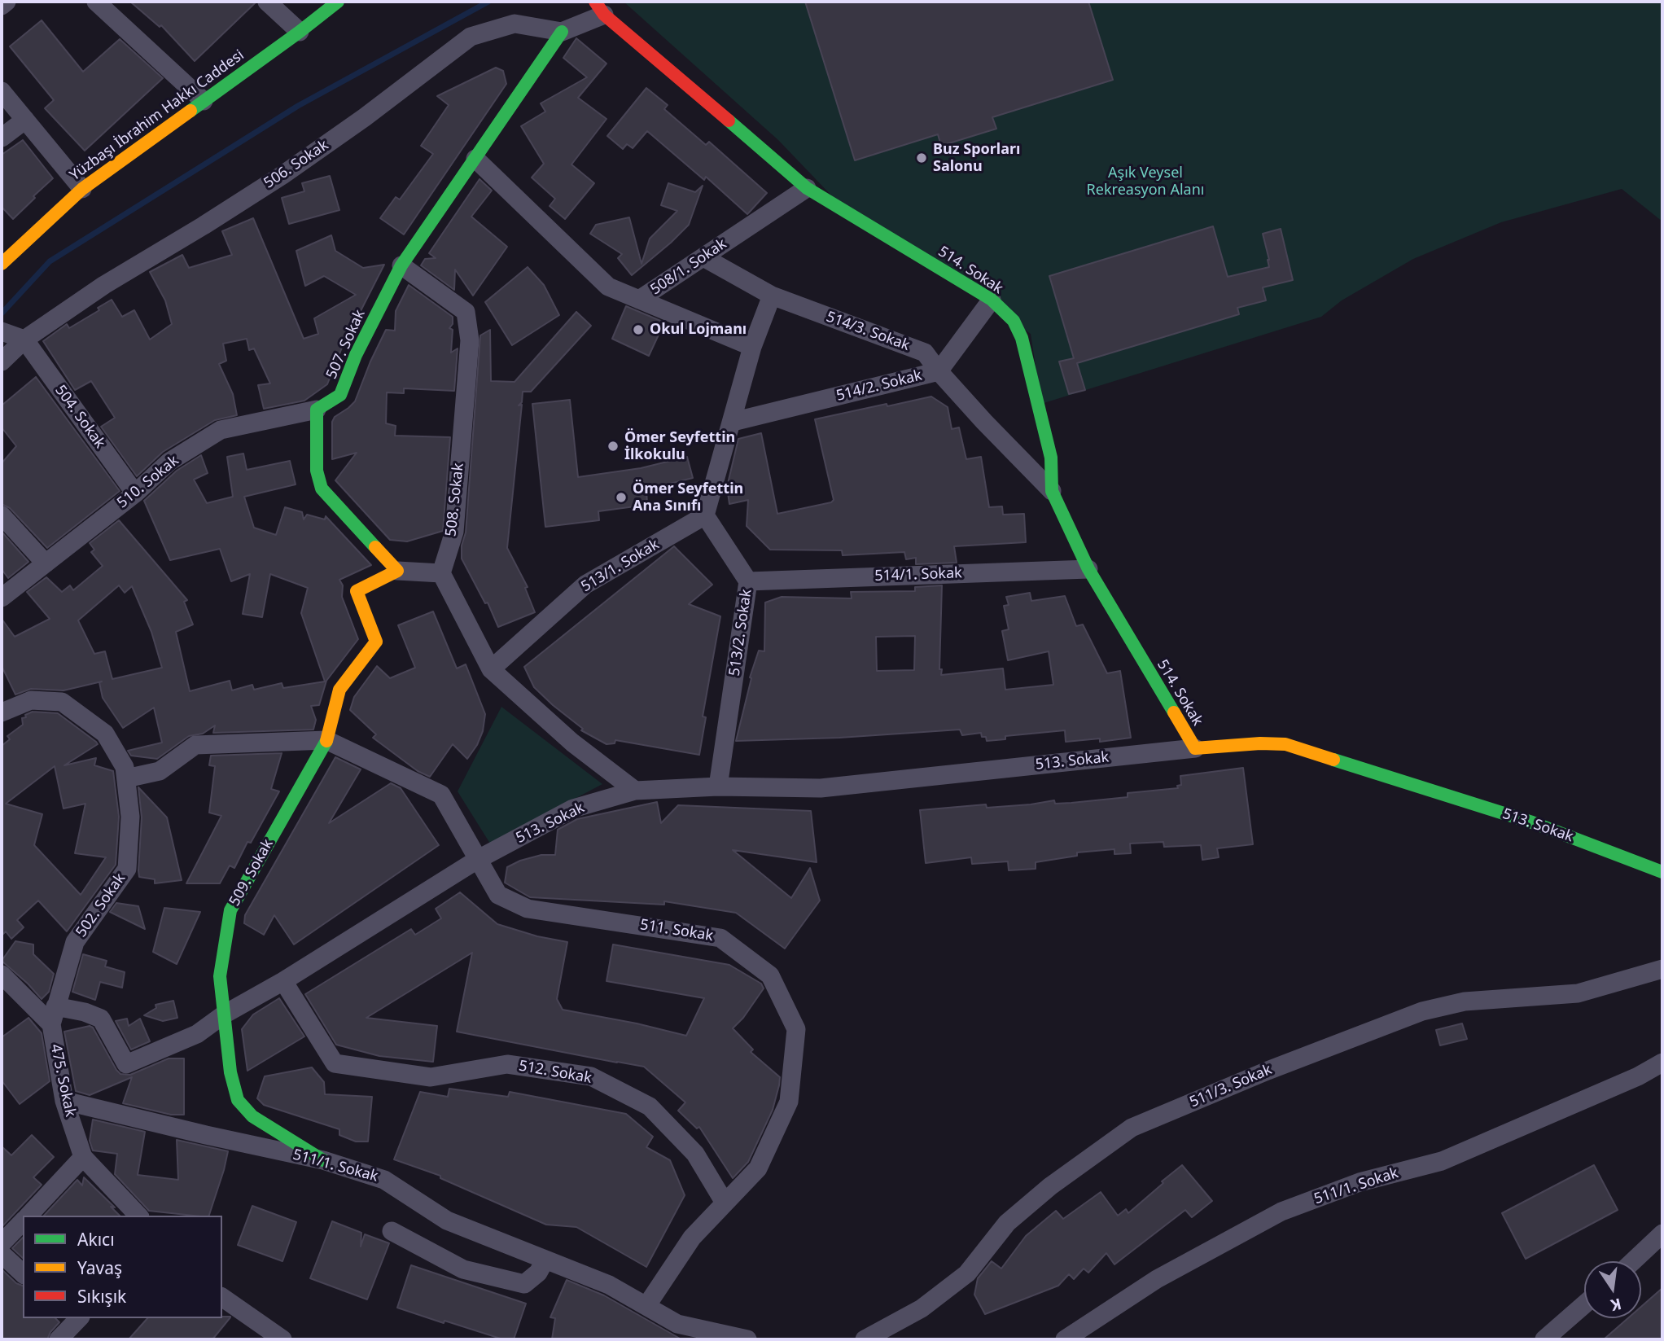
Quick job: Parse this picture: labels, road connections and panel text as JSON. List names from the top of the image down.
{
  "streets": {
    "street": [
      "Yüzbaşı İbrahim Hakkı Caddesi",
      "506. Sokak",
      "508/1. Sokak",
      "514. Sokak",
      "514/3. Sokak",
      "507. Sokak",
      "514/2. Sokak",
      "504. Sokak",
      "510. Sokak",
      "508. Sokak",
      "513/1. Sokak",
      "514/1. Sokak",
      "513/2. Sokak",
      "513. Sokak",
      "509. Sokak",
      "502. Sokak",
      "511. Sokak",
      "512. Sokak",
      "475. Sokak",
      "511/3. Sokak",
      "511/1. Sokak"
    ]
  },
  "crossings": [
    ["506. Sokak", "507. Sokak"],
    ["506. Sokak", "504. Sokak"],
    ["508/1. Sokak", "514. Sokak"],
    ["508/1. Sokak", "514/3. Sokak"],
    ["508/1. Sokak", "507. Sokak"],
    ["514. Sokak", "514/3. Sokak"],
    ["514. Sokak", "514/2. Sokak"],
    ["514. Sokak", "514/1. Sokak"],
    ["514. Sokak", "513. Sokak"],
    ["514/3. Sokak", "514/2. Sokak"],
    ["507. Sokak", "510. Sokak"],
    ["507. Sokak", "508. Sokak"],
    ["504. Sokak", "510. Sokak"],
    ["513/1. Sokak", "513/2. Sokak"],
    ["514/1. Sokak", "513/2. Sokak"],
    ["513/2. Sokak", "513. Sokak"],
    ["513. Sokak", "511. Sokak"],
    ["509. Sokak", "511. Sokak"],
    ["509. Sokak", "511/1. Sokak"],
    ["502. Sokak", "475. Sokak"],
    ["511. Sokak", "512. Sokak"],
    ["475. Sokak", "511/1. Sokak"]
  ],
  "parks": ["Aşık Veysel Rekreasyon Alanı"],
  "places": [
    "Buz Sporları Salonu",
    "Okul Lojmanı",
    "Ömer Seyfettin İlkokulu",
    "Ömer Seyfettin Ana Sınıfı"
  ],
  "legend": ["Akıcı", "Yavaş", "Sıkışık"],
  "north": "bottom"
}
